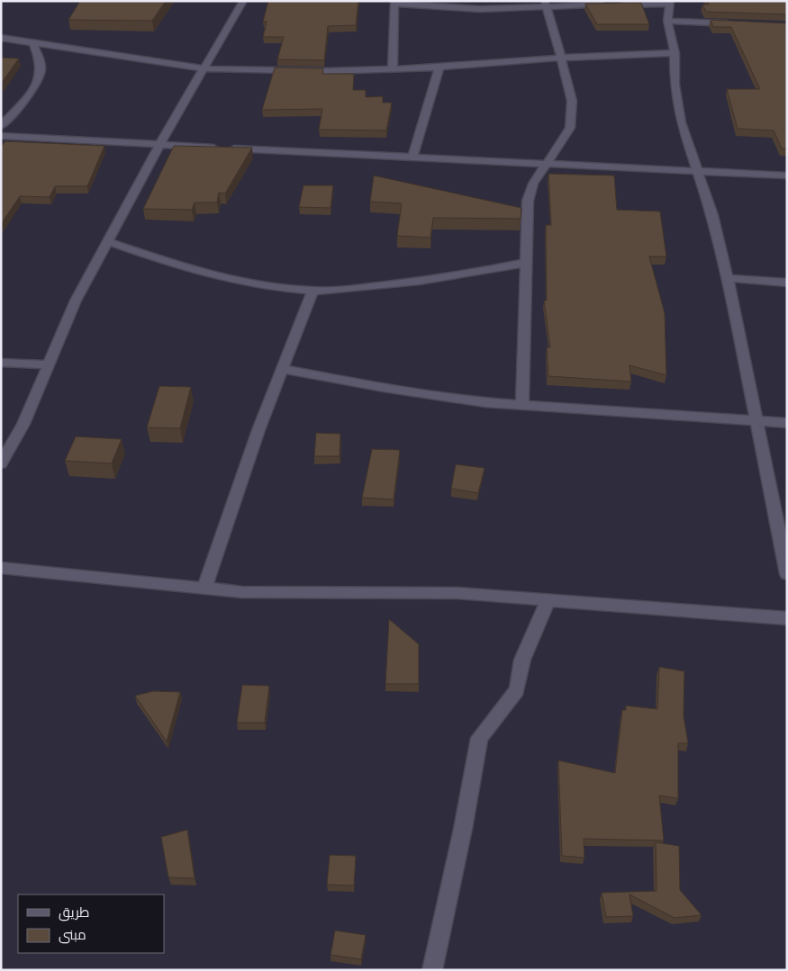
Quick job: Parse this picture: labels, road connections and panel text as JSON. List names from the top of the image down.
{
  "legend": ["طريق", "مبنى"]
}
